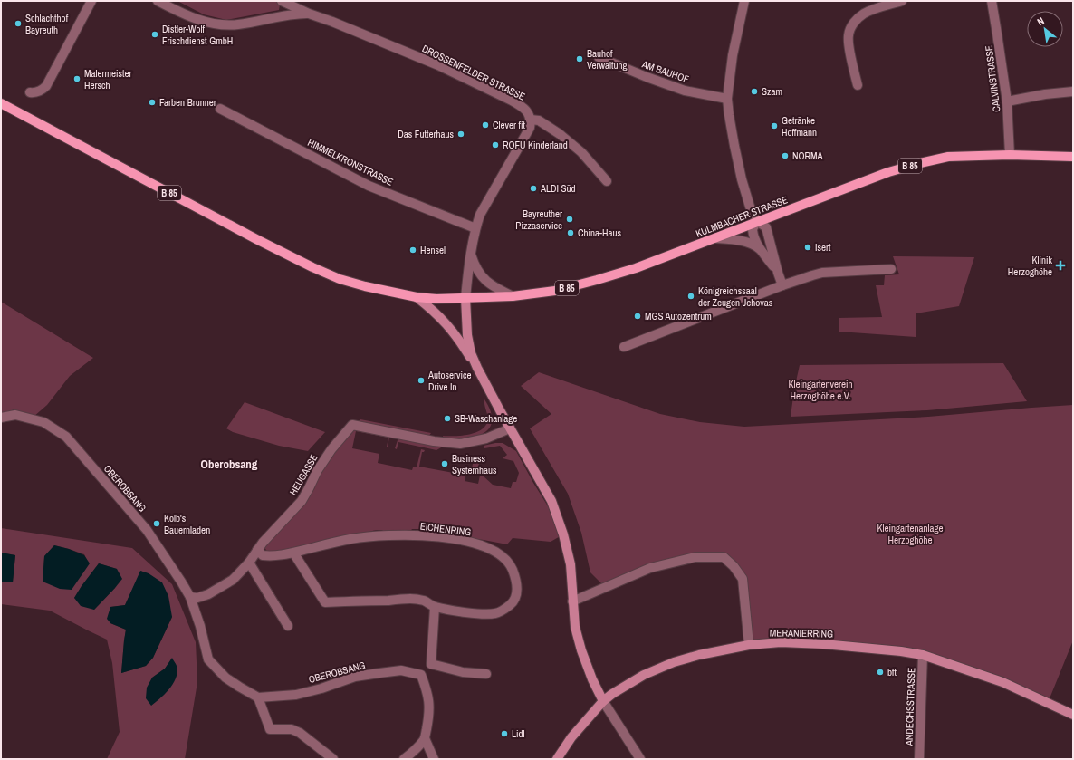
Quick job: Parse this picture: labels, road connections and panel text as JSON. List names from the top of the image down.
{
  "streets": {
    "main road": ["B 85", "KULMBACHER STRASSE"],
    "street": [
      "AM BAUHOF",
      "DROSSENFELDER STRASSE",
      "CALVINSTRASSE",
      "HIMMELKRONSTRASSE",
      "HEUGASSE",
      "OBEROBSANG",
      "EICHENRING",
      "MERANIERRING",
      "ANDECHSSTRASSE"
    ]
  },
  "crossings": [
    ["CALVINSTRASSE", "KULMBACHER STRASSE"],
    ["B 85", "KULMBACHER STRASSE"],
    ["HEUGASSE", "EICHENRING"],
    ["MERANIERRING", "ANDECHSSTRASSE"]
  ],
  "districts": ["Oberobsang"],
  "parks": ["Kleingartenverein Herzoghöhe e.V.", "Kleingartenanlage Herzoghöhe"],
  "places": {
    "other": [
      "Schlachthof Bayreuth",
      "Distler-Wolf Frischdienst GmbH",
      "Bauhof Verwaltung",
      "Malermeister Hersch",
      "Szam",
      "Farben Brunner",
      "Clever fit",
      "Getränke Hoffmann",
      "Das Futterhaus",
      "ROFU Kinderland",
      "NORMA",
      "ALDI Süd",
      "Bayreuther Pizzaservice",
      "China-Haus",
      "Isert",
      "Hensel",
      "Königreichssaal der Zeugen Jehovas",
      "MGS Autozentrum",
      "Autoservice Drive In",
      "SB-Waschanlage",
      "Business Systemhaus",
      "Kolb's Bauernladen",
      "bft",
      "Lidl"
    ],
    "health": ["Klinik Herzoghöhe"]
  },
  "north": "top left"
}
